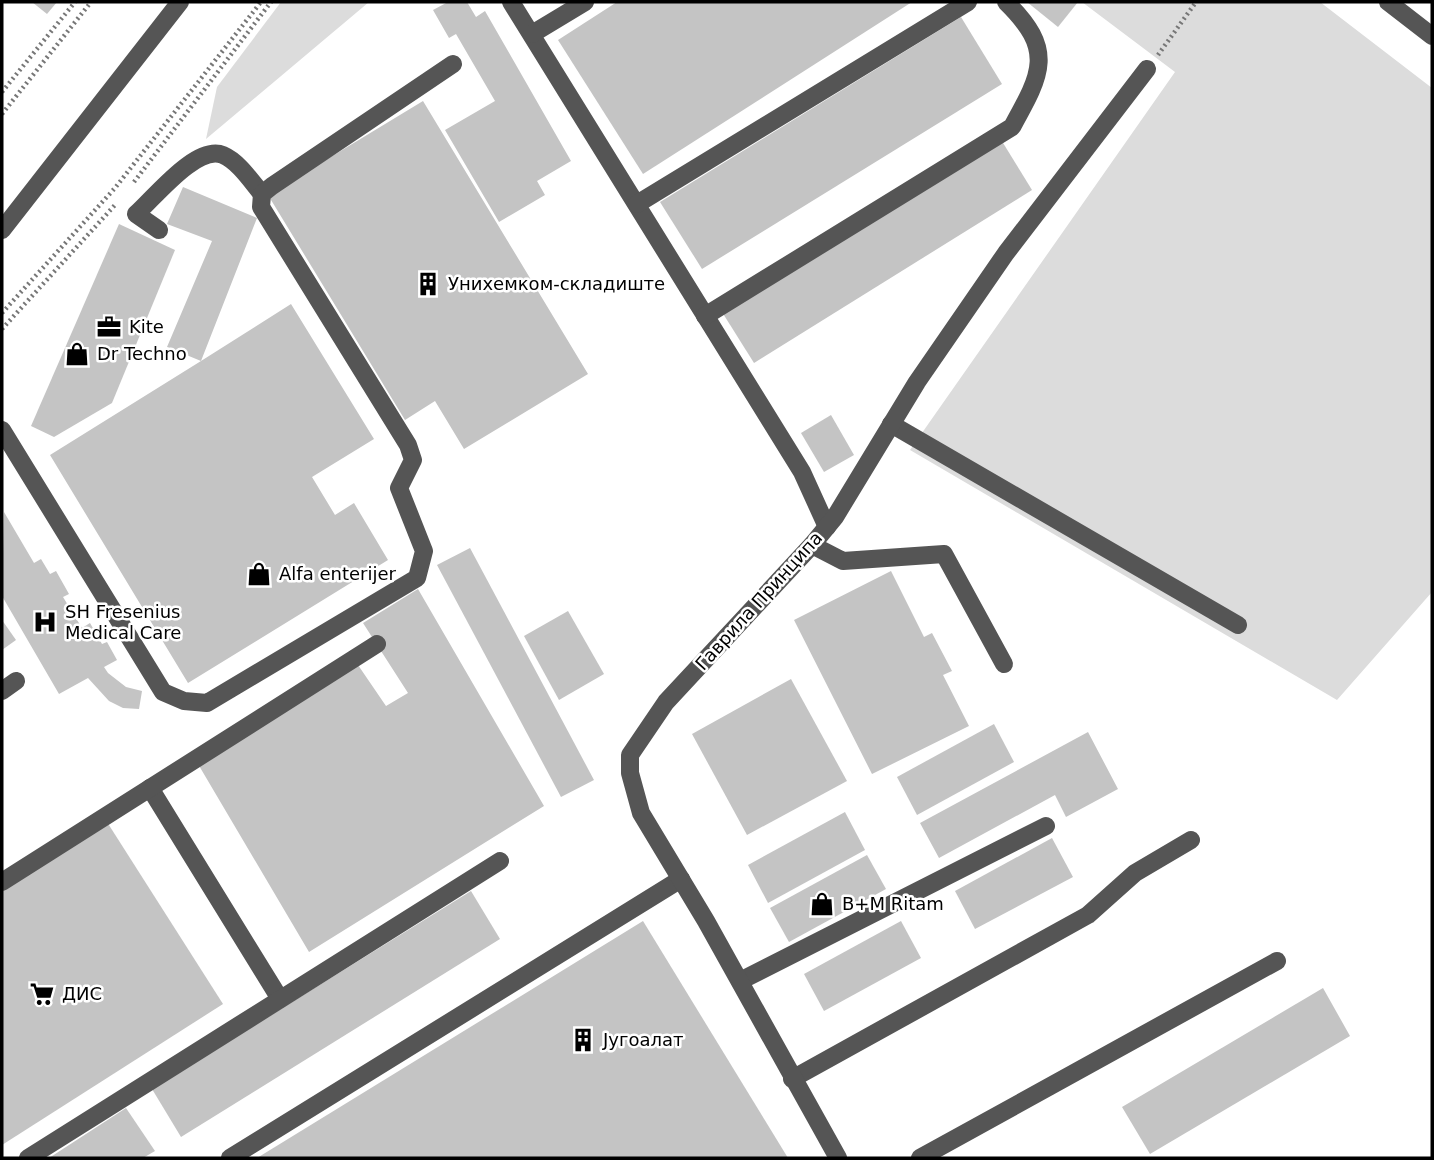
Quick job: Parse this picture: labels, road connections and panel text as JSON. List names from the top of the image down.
{
  "streets": {
    "street": ["Гаврила Принципа"]
  },
  "places": {
    "building": ["Унихемком-складиште", "Југоалат"],
    "office": ["Kite"],
    "shop": ["Dr Techno", "Alfa enterijer", "B+M Ritam"],
    "hospital": ["SH Fresenius Medical Care"],
    "supermarket": ["ДИС"]
  }
}
